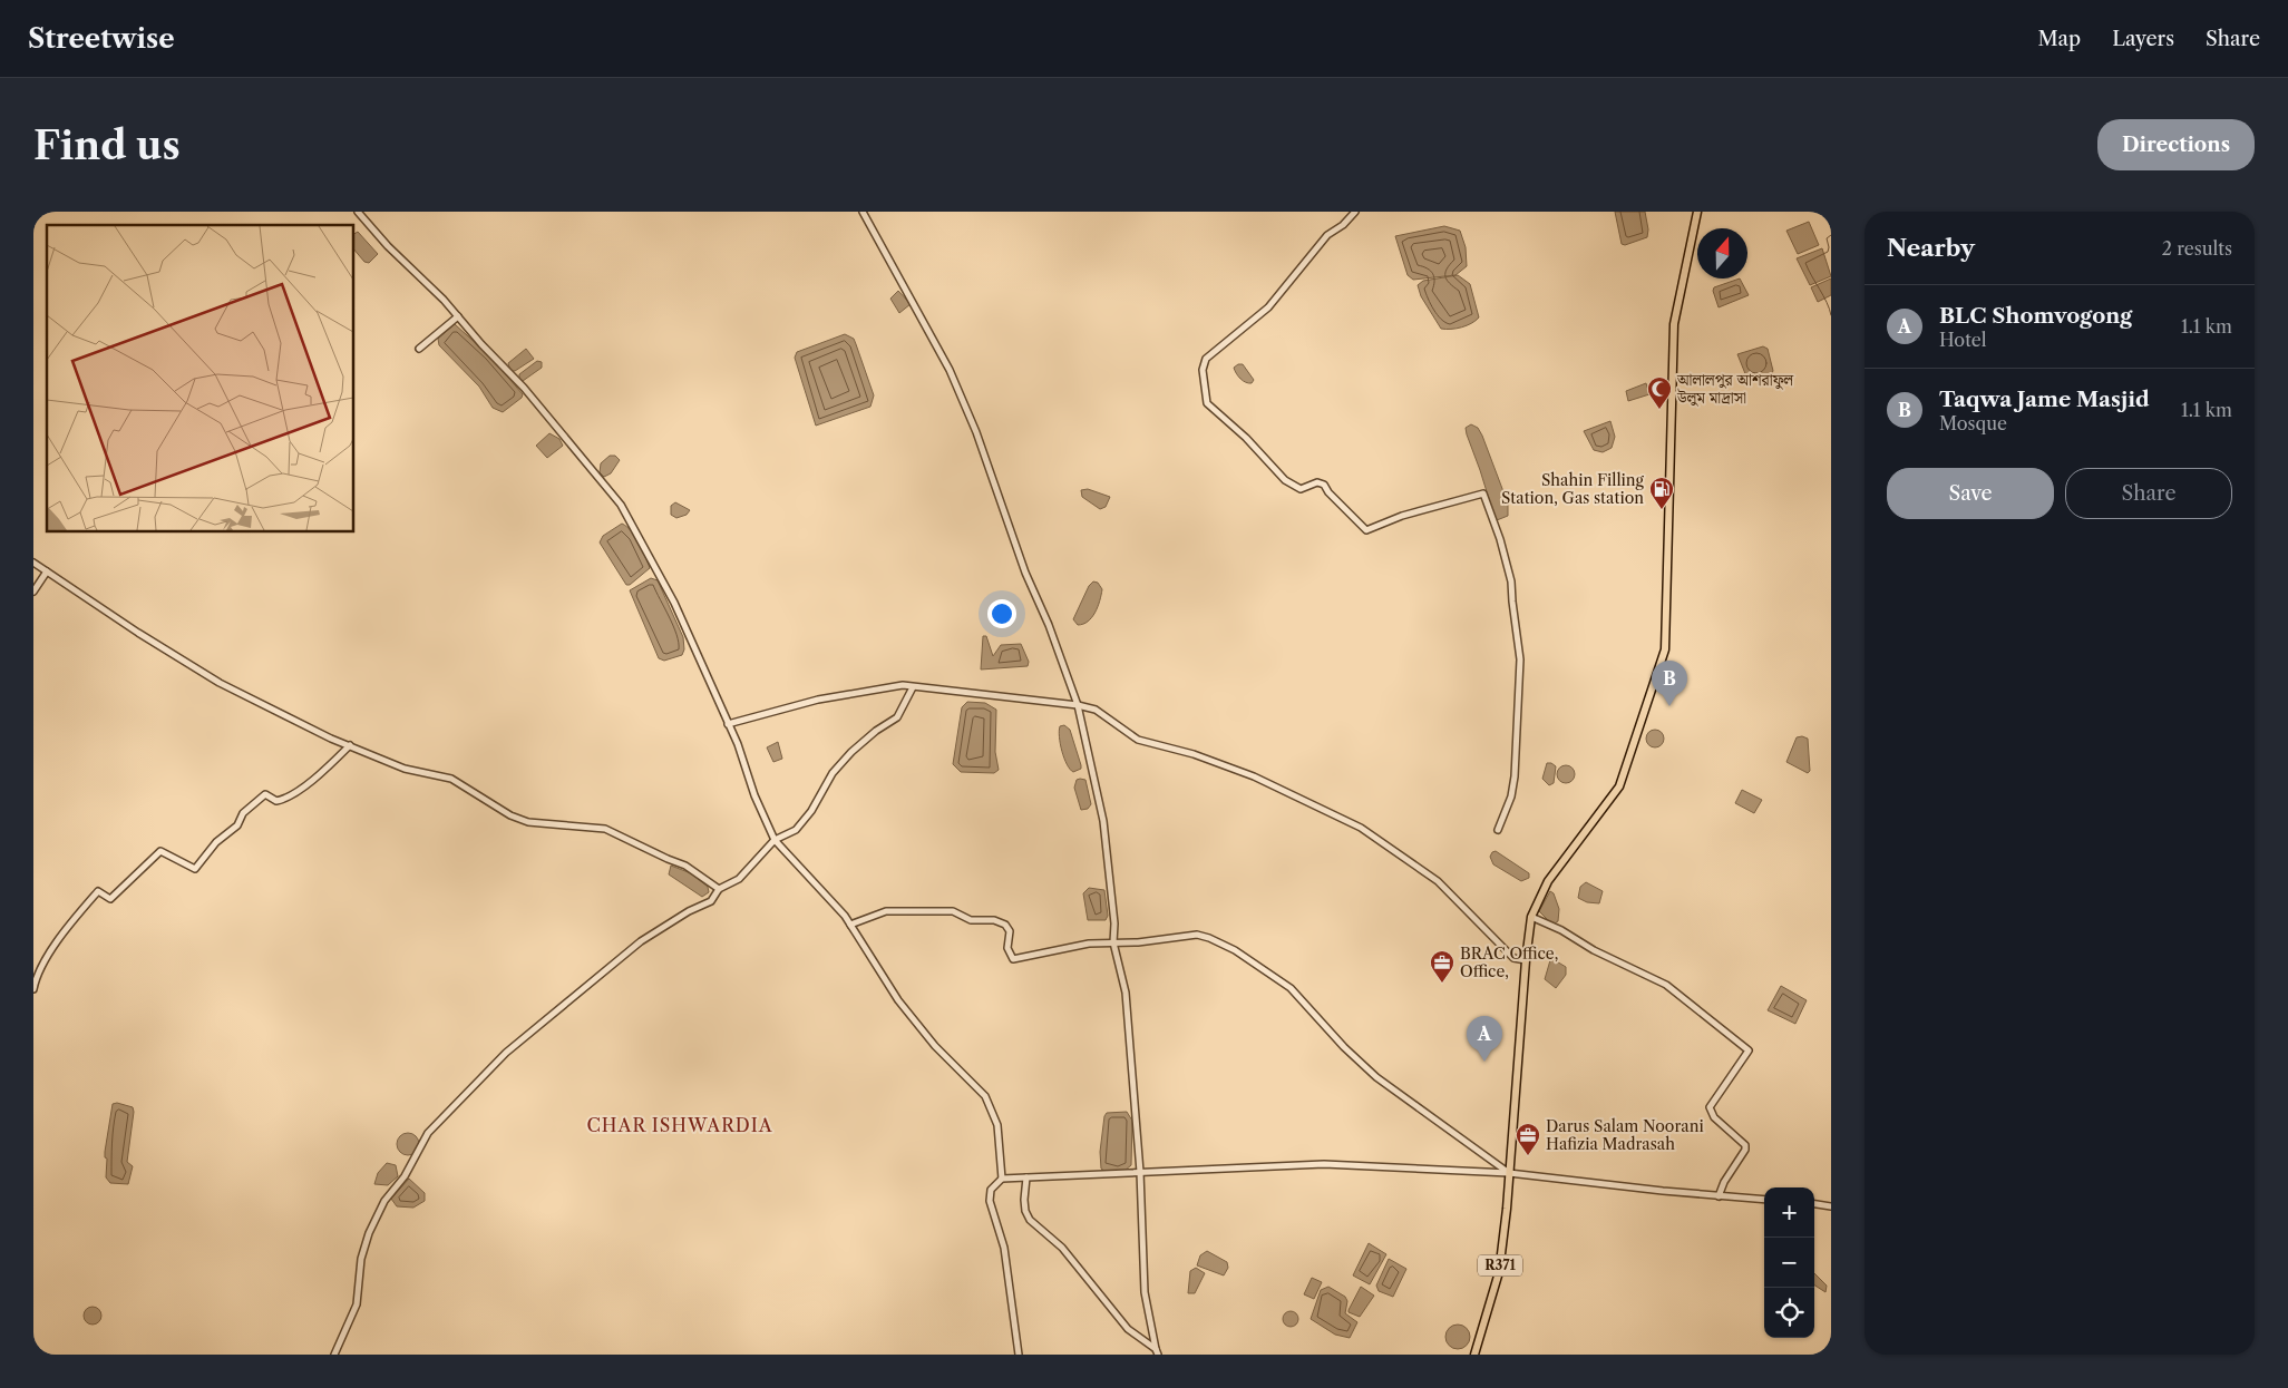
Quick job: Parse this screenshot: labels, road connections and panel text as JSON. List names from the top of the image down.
{
  "streets": {
    "main road": ["R371"]
  },
  "districts": ["CHAR ISHWARDIA"],
  "places": {
    "mosque": ["আলালপুর আশরাফুল উলুম মাদ্রাসা"],
    "fuel station": ["Shahin Filling Station, Gas station"],
    "office": ["BRAC Office, Office,", "Darus Salam Noorani Hafizia Madrasah"]
  },
  "north": "top",
  "page": {
    "header": "Streetwise",
    "nav": ["Map", "Layers", "Share"],
    "buttons": [
      "Directions",
      ["Save", "Share"]
    ],
    "title": "Find us",
    "heading": ["Nearby", "2 results"],
    "list": [
      {
        "mark": "A",
        "name": "BLC Shomvogong",
        "note": "Hotel",
        "value": "1.1 km"
      },
      {
        "mark": "B",
        "name": "Taqwa Jame Masjid",
        "note": "Mosque",
        "value": "1.1 km"
      }
    ],
    "pins": ["B", "A"],
    "map_buttons": ["+", "−"]
  }
}
